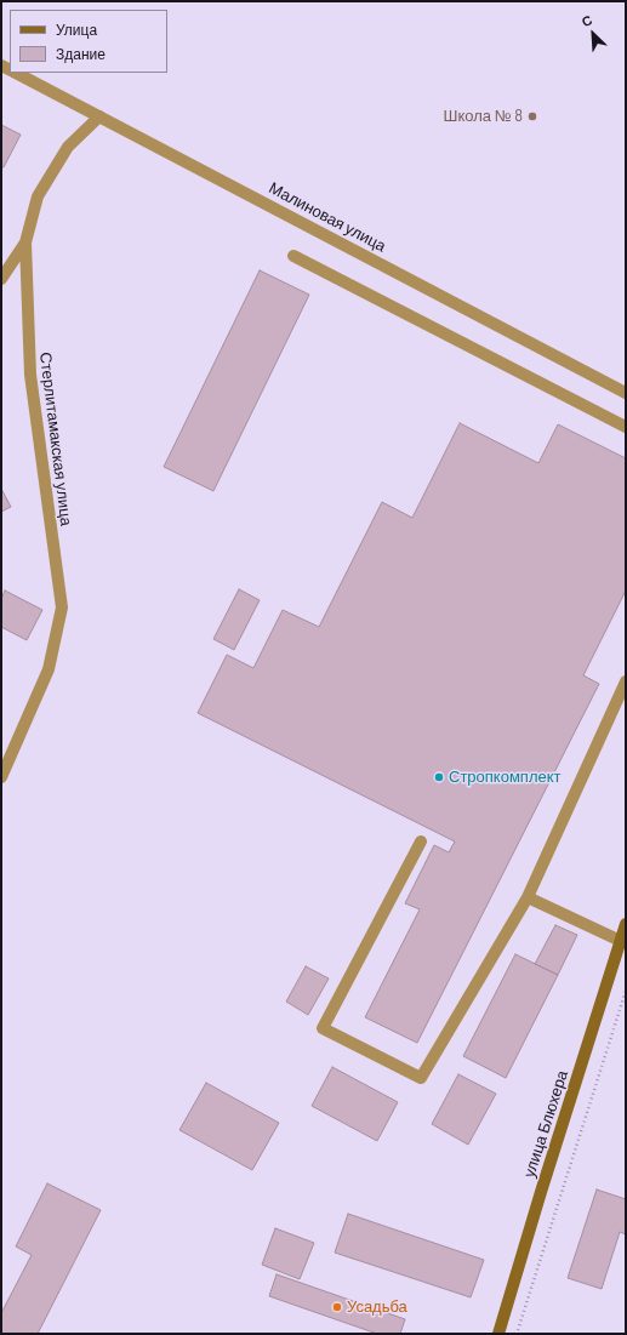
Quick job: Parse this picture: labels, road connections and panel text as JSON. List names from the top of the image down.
{
  "streets": {
    "main road": ["улица Блюхера"],
    "street": ["Малиновая улица", "Стерлитамакская улица"]
  },
  "crossings": [
    ["Малиновая улица", "Стерлитамакская улица"]
  ],
  "places": ["Школа № 8", "Стропкомплект", "Усадьба"],
  "legend": ["Улица", "Здание"],
  "north": "top left"
}
